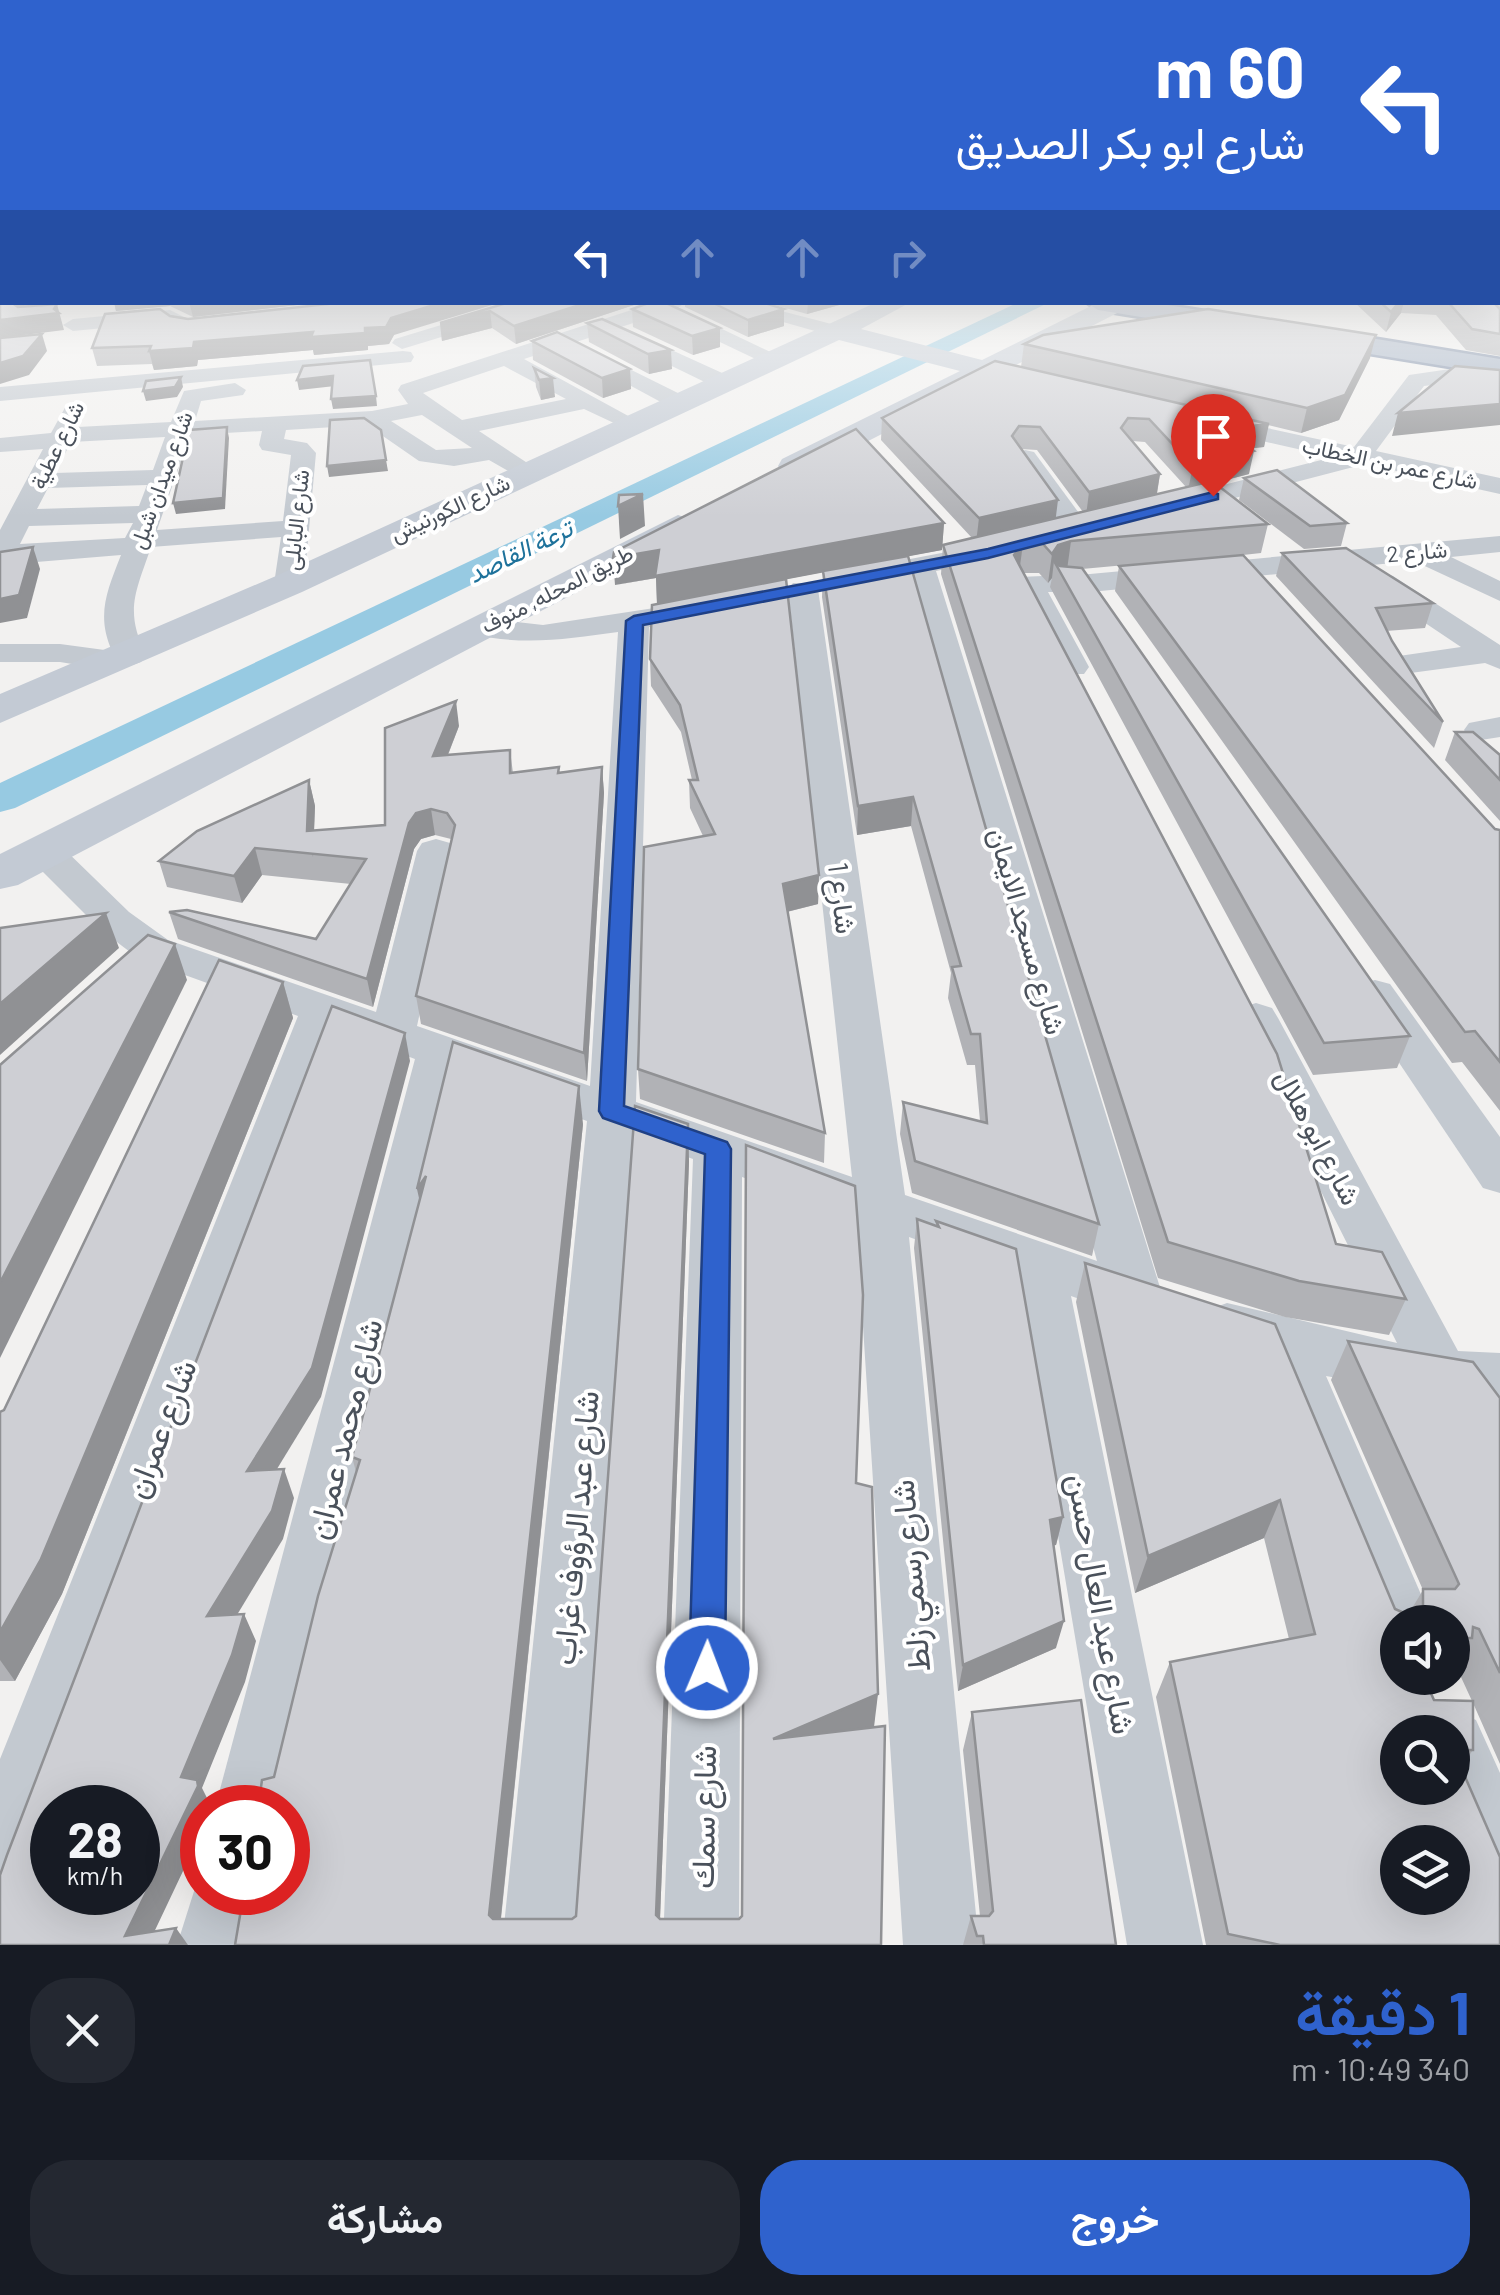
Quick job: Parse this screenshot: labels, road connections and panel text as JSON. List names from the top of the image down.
{
  "streets": {
    "main road": ["شارع الكورنيش", "طريق المحله, منوف"],
    "street": [
      "شارع عطية",
      "شارع عمر بن الخطاب",
      "شارع ميدان شبل",
      "شارع البابلى",
      "شارع 2",
      "شارع 1",
      "شارع مسجد الايمان",
      "شارع ابو هلال",
      "شارع عمران",
      "شارع محمد عمران",
      "شارع عبد الرؤوف غراب",
      "شارع رسمي زلط",
      "شارع عبد العال حسن",
      "شارع سمك"
    ]
  },
  "crossings": [
    ["شارع ميدان شبل", "شارع الكورنيش"],
    ["شارع ميدان شبل", "شارع البابلى"],
    ["شارع الكورنيش", "شارع البابلى"],
    ["شارع 1", "شارع مسجد الايمان"],
    ["شارع 1", "شارع رسمي زلط"]
  ],
  "water": ["ترعة القاصد"],
  "page": {
    "turn": ["60 m", "شارع ابو بكر الصديق"],
    "speed": "28 km/h",
    "limit": "30",
    "heading": ["1 دقيقة", "340 m · 10:49"],
    "buttons": ["خروج", "مشاركة"]
  }
}
